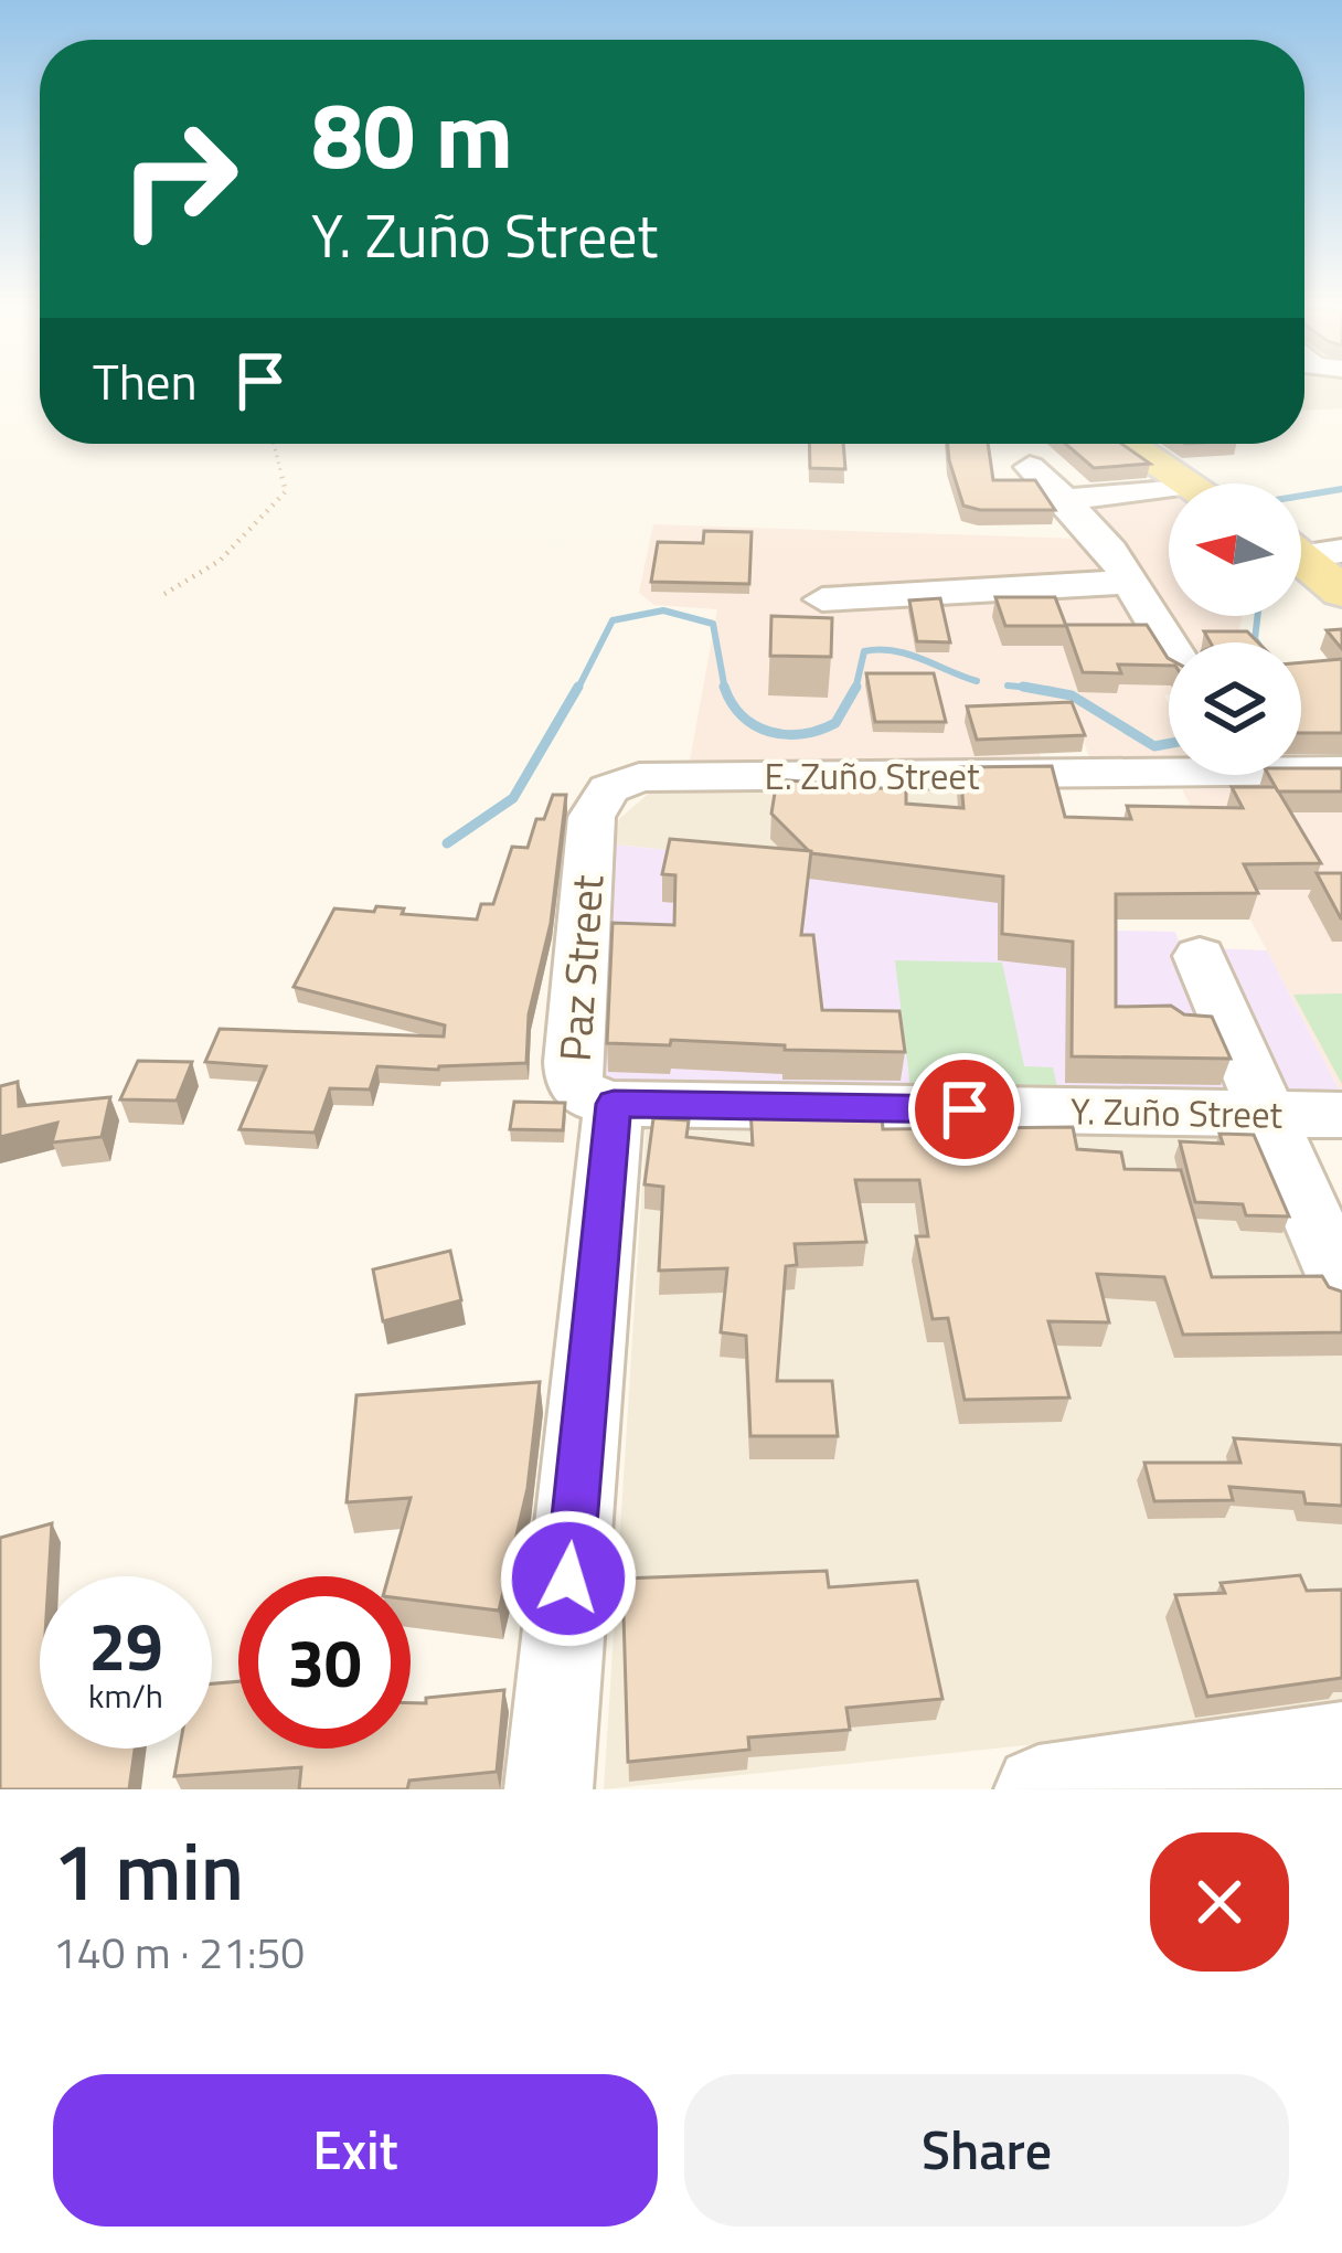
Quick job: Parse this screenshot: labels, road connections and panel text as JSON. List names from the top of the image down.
{
  "streets": {
    "street": ["E. Zuño Street", "Paz Street", "Y. Zuño Street"]
  },
  "crossings": [
    ["E. Zuño Street", "Paz Street"],
    ["Paz Street", "Y. Zuño Street"]
  ],
  "north": "left",
  "page": {
    "turn": ["80 m", "Y. Zuño Street"],
    "then": "Then",
    "speed": "29 km/h",
    "limit": "30",
    "heading": ["1 min", "140 m · 21:50"],
    "buttons": ["Exit", "Share"]
  }
}
